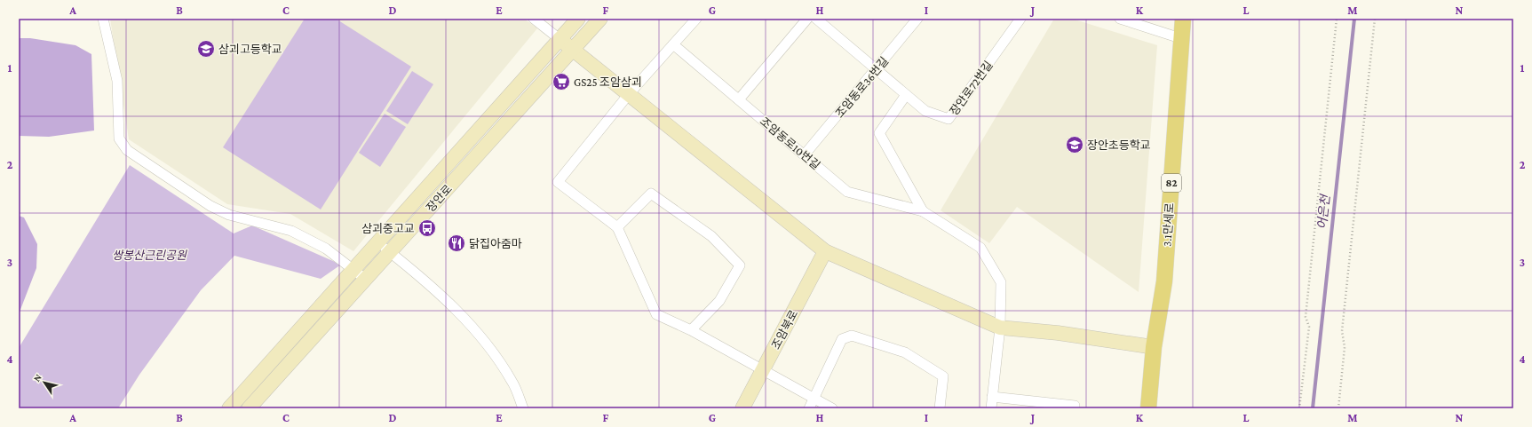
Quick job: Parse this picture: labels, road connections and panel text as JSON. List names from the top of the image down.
{
  "streets": {
    "main road": ["82", "3.1만세로"],
    "street": [
      "조암동로36번길",
      "장안로72번길",
      "조암동로10번길",
      "장안로",
      "조암북로"
    ]
  },
  "crossings": [
    ["조암동로36번길", "장안로72번길"],
    ["조암동로36번길", "조암동로10번길"],
    ["장안로72번길", "조암동로10번길"]
  ],
  "water": ["어은천"],
  "parks": ["쌍봉산근린공원"],
  "places": {
    "school or university": ["삼괴고등학교", "장안초등학교"],
    "supermarket": ["GS25 조암삼괴"],
    "bus stop": ["삼괴중고교"],
    "restaurant": ["닭집아줌마"]
  },
  "north": "top left",
  "grid": {
    "columns": [
      "A",
      "B",
      "C",
      "D",
      "E",
      "F",
      "G",
      "H",
      "I",
      "J",
      "K",
      "L",
      "M",
      "N"
    ],
    "rows": [
      "1",
      "2",
      "3",
      "4"
    ]
  }
}
